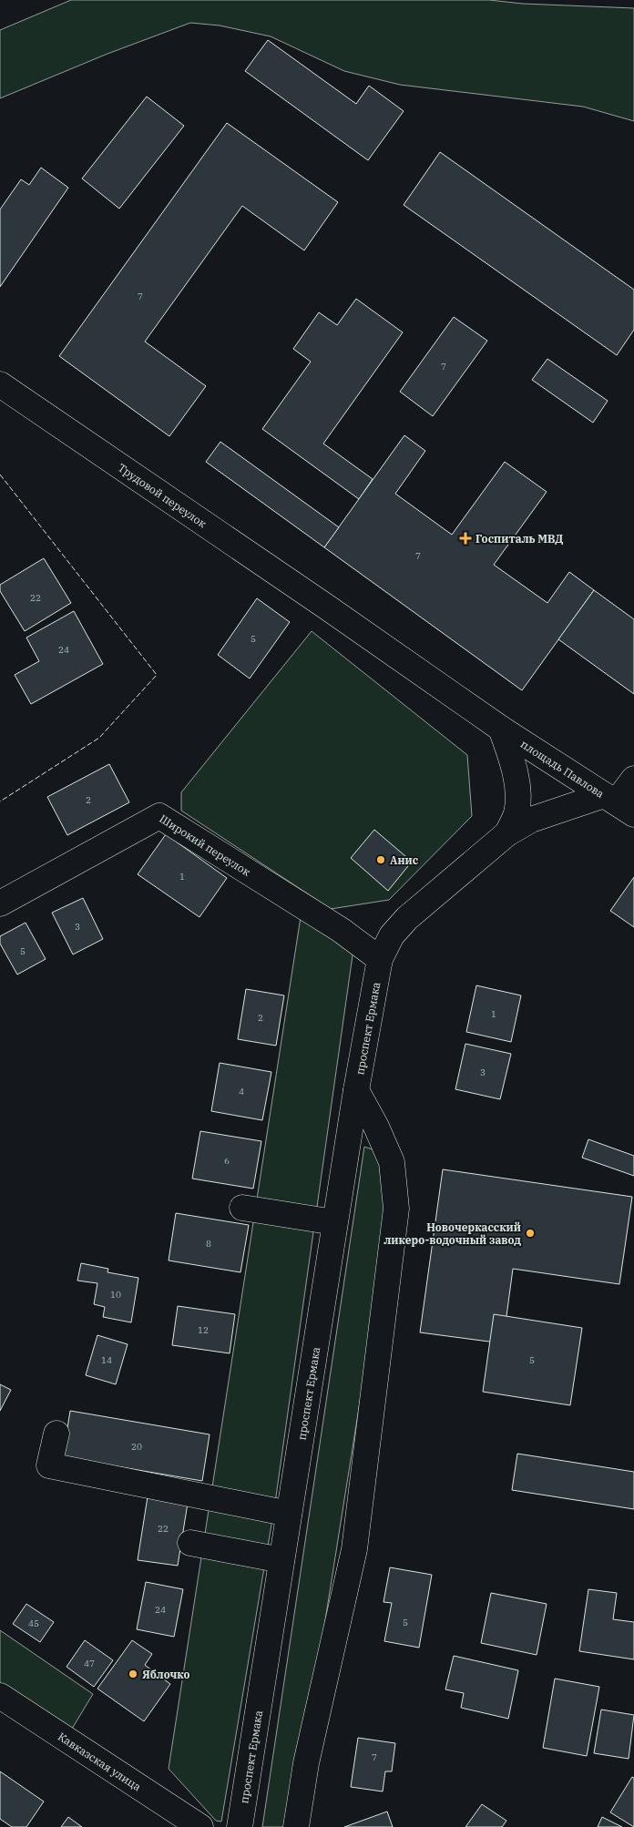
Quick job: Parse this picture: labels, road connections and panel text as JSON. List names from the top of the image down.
{
  "streets": {
    "street": [
      "Трудовой переулок",
      "площадь Павлова",
      "Широкий переулок",
      "проспект Ермака",
      "Кавказская улица"
    ]
  },
  "crossings": [
    ["Трудовой переулок", "площадь Павлова"],
    ["площадь Павлова", "Широкий переулок"],
    ["площадь Павлова", "проспект Ермака"],
    ["Широкий переулок", "проспект Ермака"]
  ],
  "places": {
    "health": ["Госпиталь МВД"],
    "other": ["Анис", "Новочеркасский ликеро-водочный завод", "Яблочко"]
  },
  "house_numbers": [
    "7",
    "7",
    "7",
    "22",
    "5",
    "24",
    "2",
    "1",
    "3",
    "5",
    "1",
    "2",
    "3",
    "4",
    "6",
    "8",
    "10",
    "12",
    "14",
    "5",
    "20",
    "22",
    "24",
    "5",
    "45",
    "47",
    "7"
  ]
}
